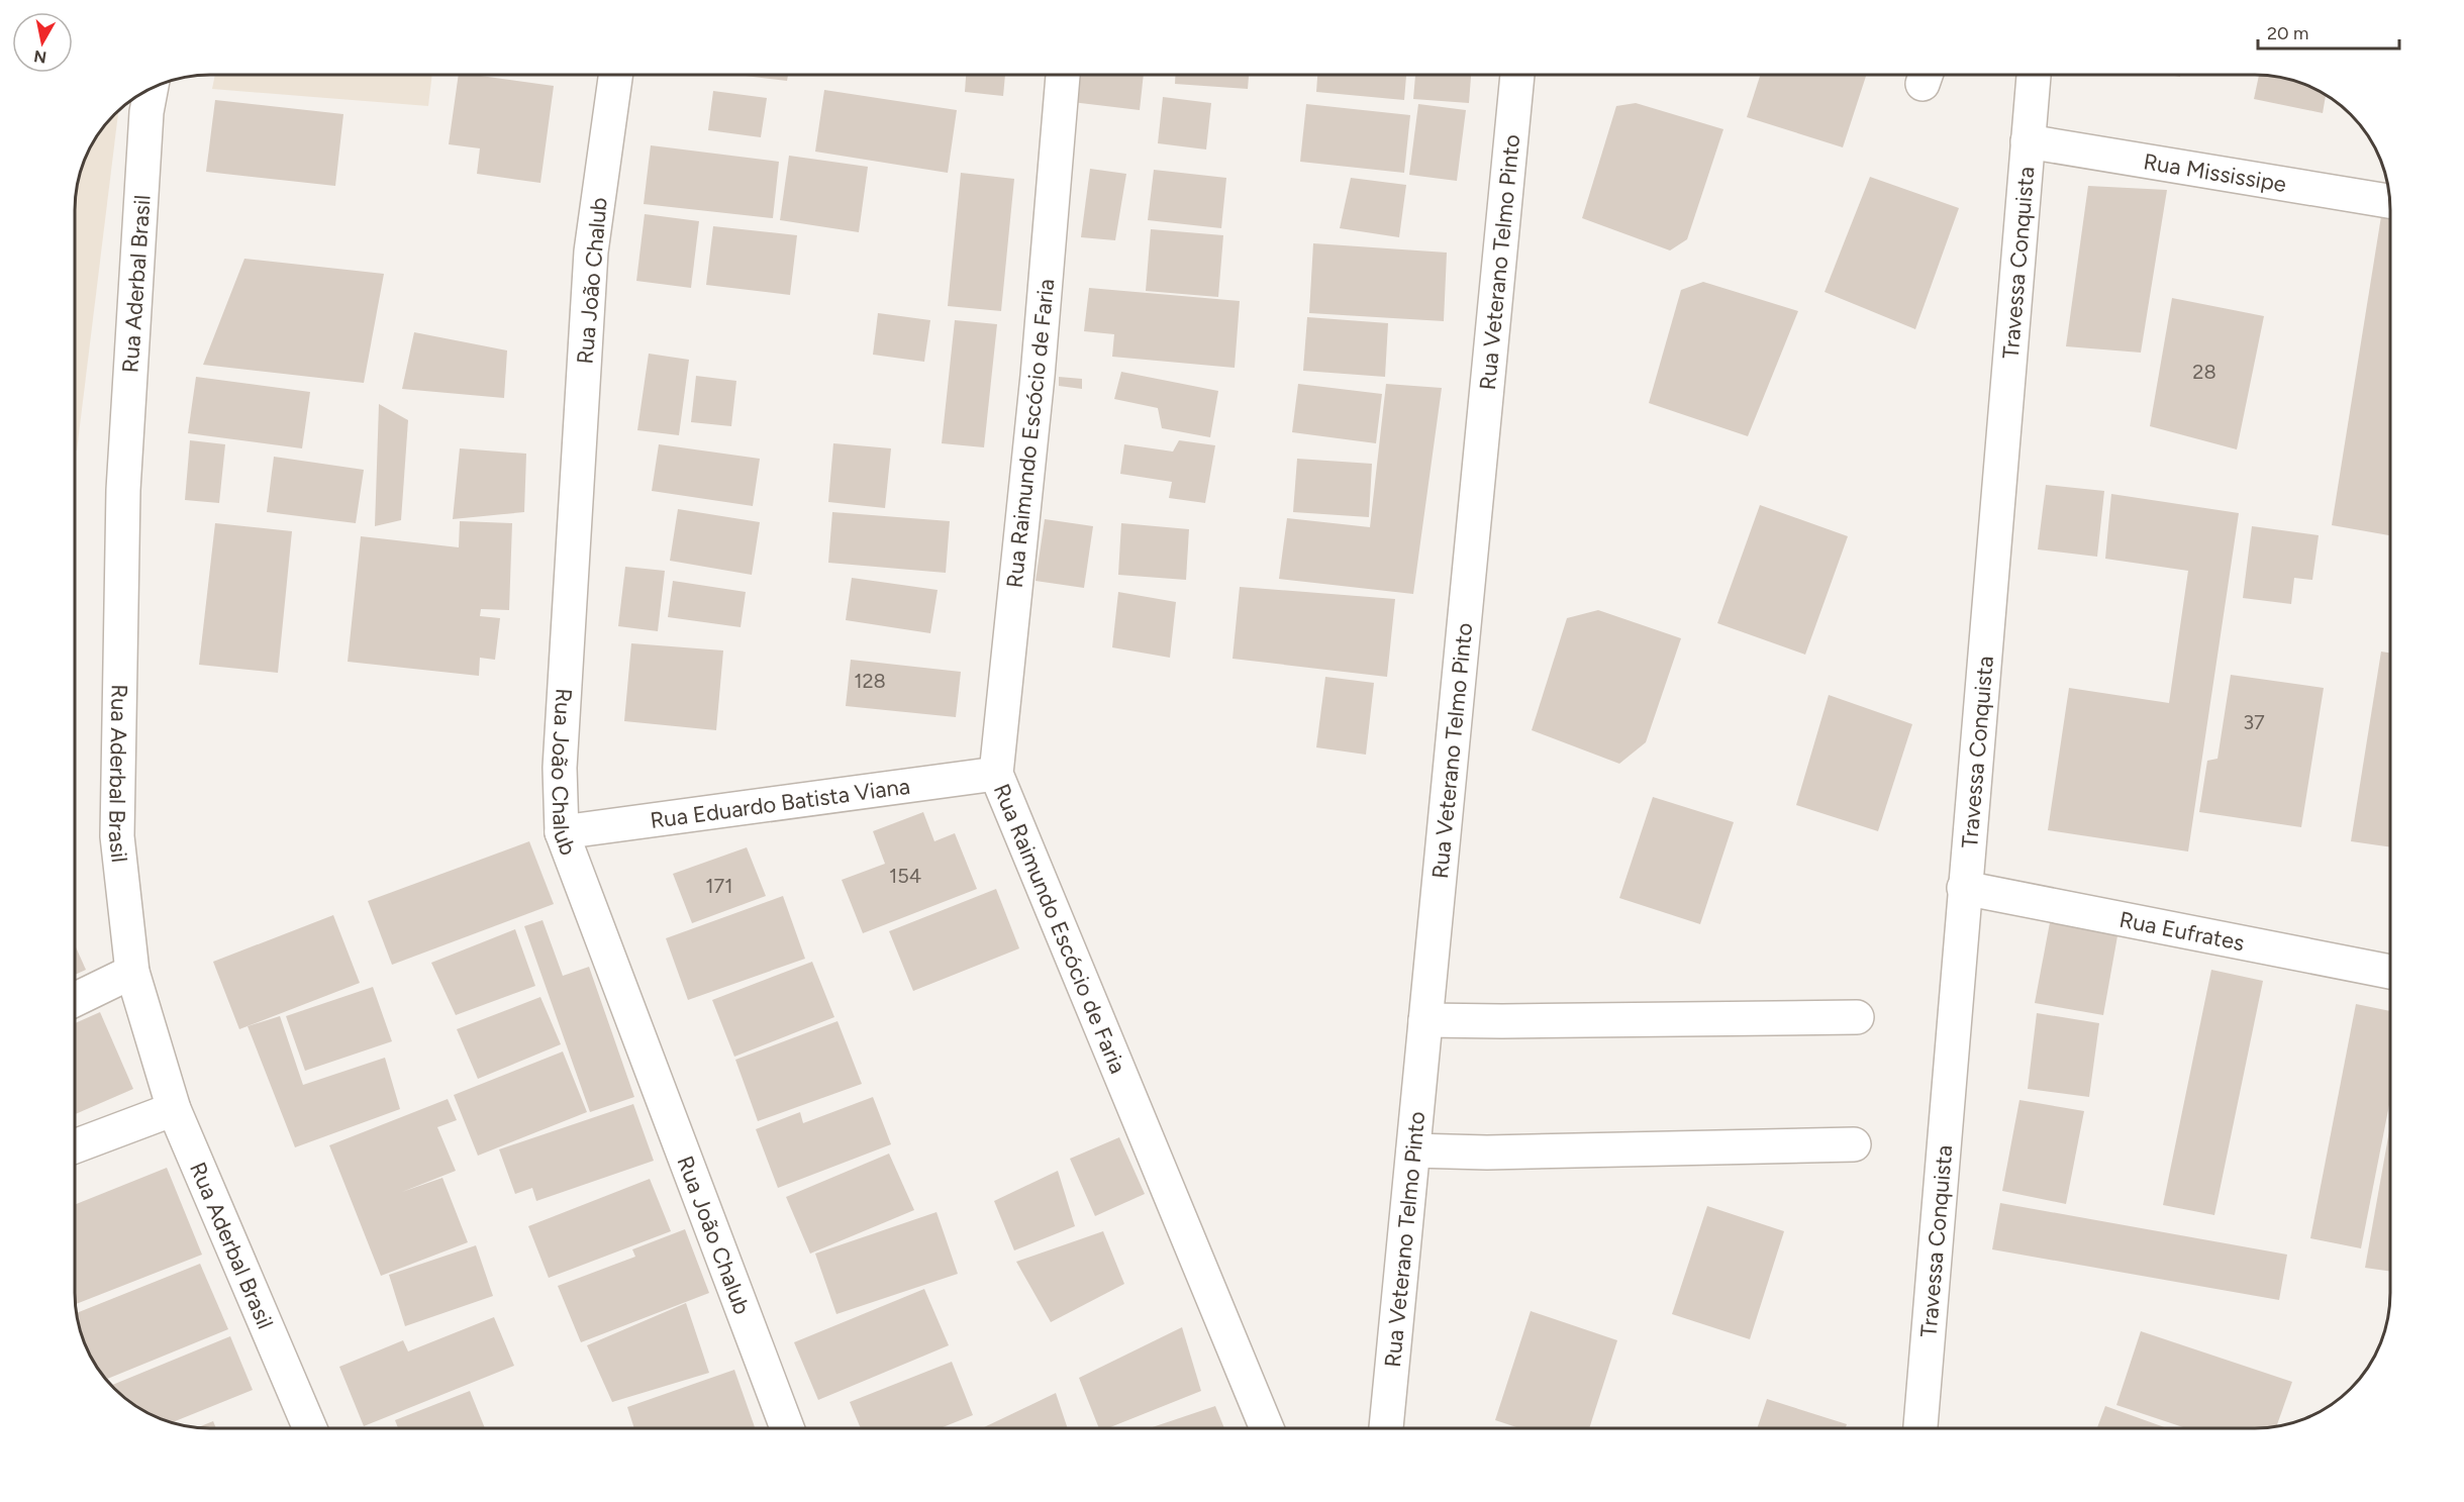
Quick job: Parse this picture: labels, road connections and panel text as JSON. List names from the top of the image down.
{
  "streets": {
    "street": [
      "Rua Mississipe",
      "Travessa Conquista",
      "Rua Veterano Telmo Pinto",
      "Rua João Chalub",
      "Rua Aderbal Brasil",
      "Rua Raimundo Escócio de Faria",
      "Rua Eduardo Batista Viana",
      "Rua Eufrates"
    ]
  },
  "crossings": [
    ["Rua Mississipe", "Travessa Conquista"],
    ["Travessa Conquista", "Rua Eufrates"],
    ["Rua João Chalub", "Rua Eduardo Batista Viana"],
    ["Rua Raimundo Escócio de Faria", "Rua Eduardo Batista Viana"]
  ],
  "house_numbers": [
    "28",
    "128",
    "37",
    "154",
    "171"
  ],
  "scale_bar": "20 m",
  "north": "bottom"
}
